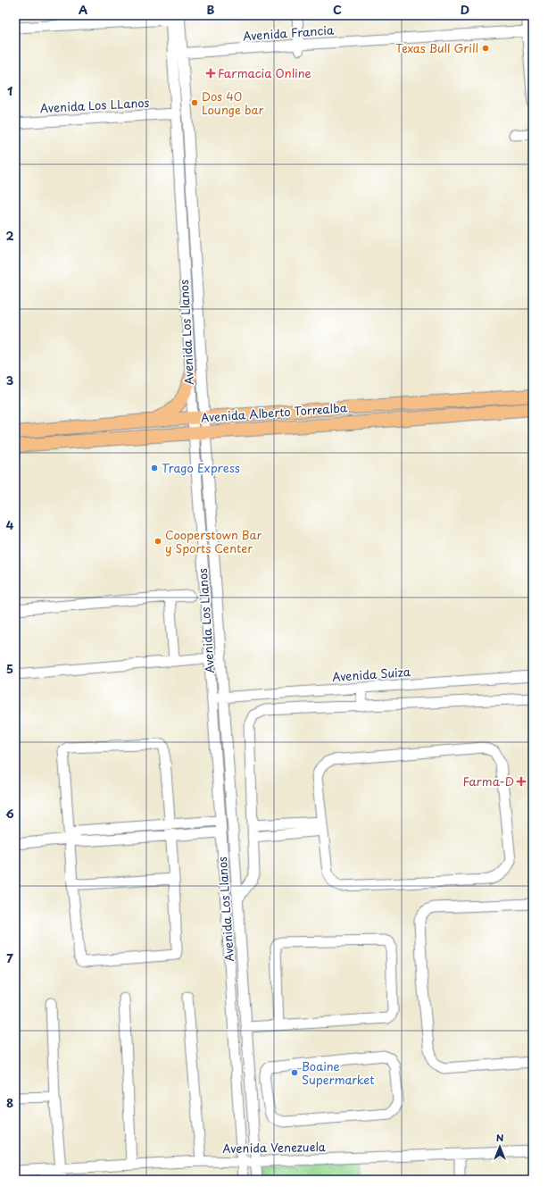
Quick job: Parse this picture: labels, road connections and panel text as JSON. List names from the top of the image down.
{
  "streets": {
    "main road": ["Avenida Alberto Torrealba"],
    "street": [
      "Avenida Francia",
      "Avenida Los LLanos",
      "Avenida Los Llanos",
      "Avenida Suiza",
      "Avenida Venezuela"
    ]
  },
  "crossings": [
    ["Avenida Francia", "Avenida Los Llanos"],
    ["Avenida Los LLanos", "Avenida Los Llanos"],
    ["Avenida Los Llanos", "Avenida Alberto Torrealba"],
    ["Avenida Los Llanos", "Avenida Suiza"],
    ["Avenida Los Llanos", "Avenida Venezuela"]
  ],
  "places": {
    "other": [
      "Texas Bull Grill",
      "Dos 40 Lounge bar",
      "Trago Express",
      "Cooperstown Bar y Sports Center",
      "Boaine Supermarket"
    ],
    "health": ["Farmacia Online", "Farma-D"]
  },
  "north": "top",
  "grid": {
    "columns": [
      "A",
      "B",
      "C",
      "D"
    ],
    "rows": [
      "1",
      "2",
      "3",
      "4",
      "5",
      "6",
      "7",
      "8"
    ]
  }
}
